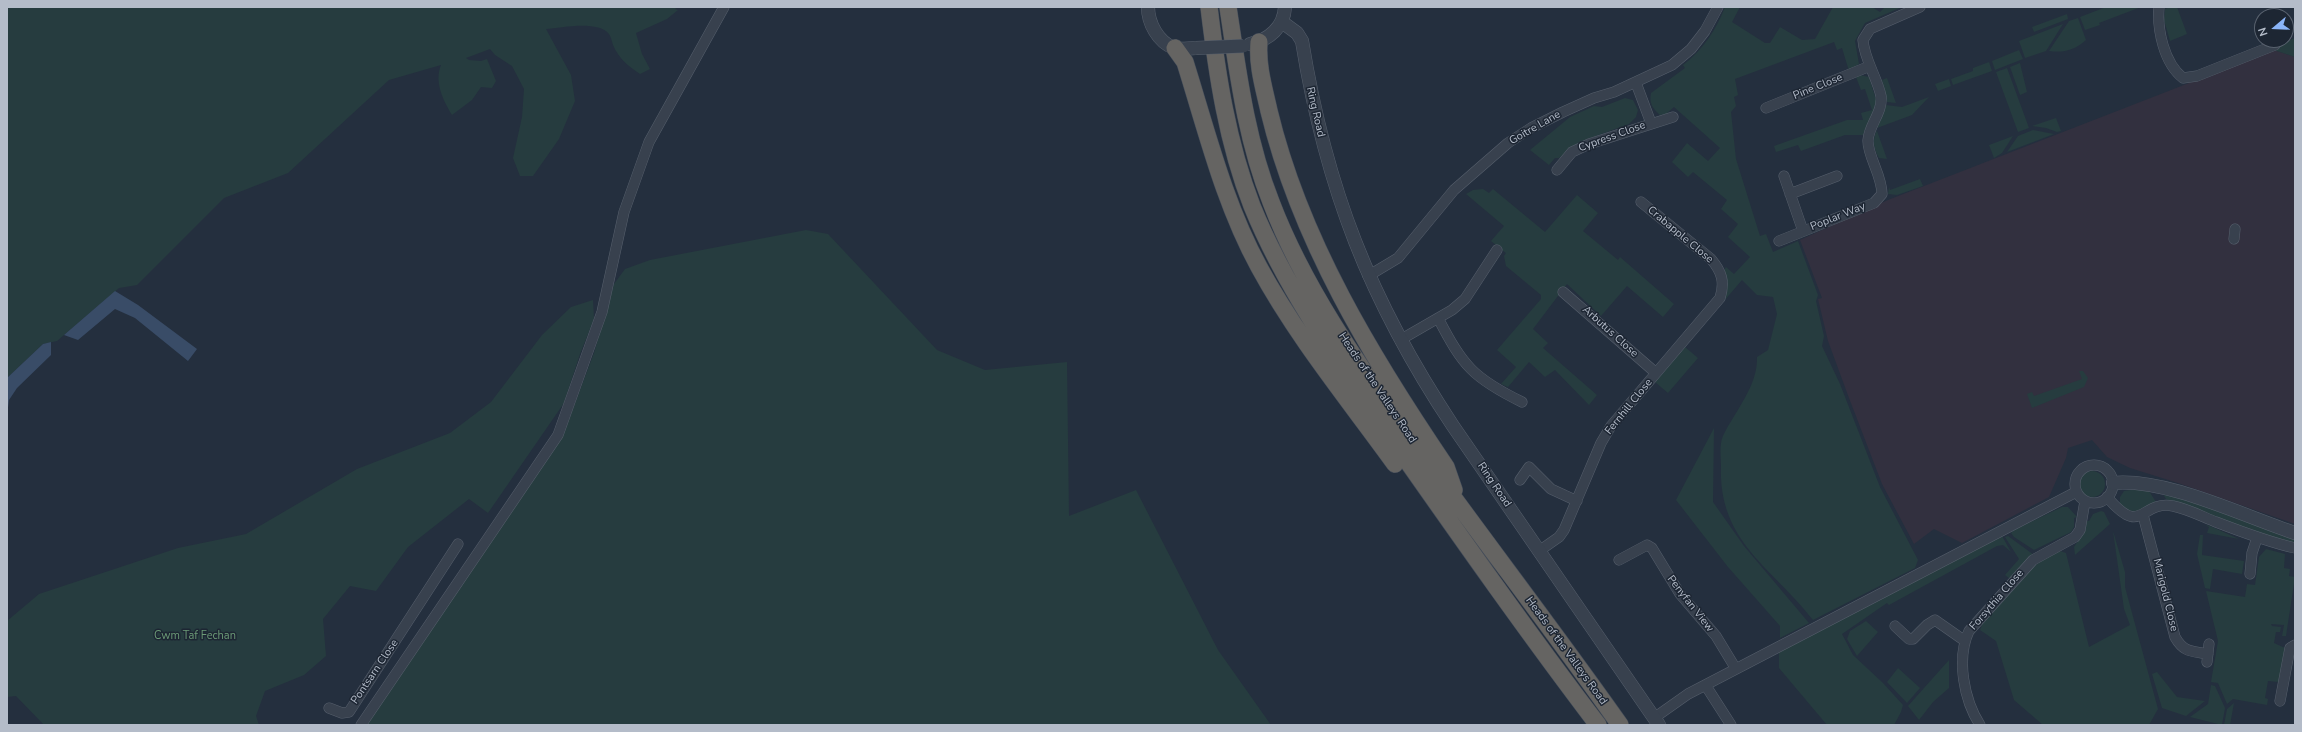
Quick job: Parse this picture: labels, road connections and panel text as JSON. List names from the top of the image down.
{
  "streets": {
    "highway": ["Heads of the Valleys Road"],
    "street": [
      "Pine Close",
      "Ring Road",
      "Goitre Lane",
      "Cypress Close",
      "Poplar Way",
      "Crabapple Close",
      "Arbutus Close",
      "Fernhill Close",
      "Marigold Close",
      "Forsythia Close",
      "Penyfan View",
      "Pontsarn Close"
    ]
  },
  "crossings": [
    ["Pine Close", "Poplar Way"],
    ["Ring Road", "Goitre Lane"],
    ["Ring Road", "Fernhill Close"],
    ["Goitre Lane", "Cypress Close"],
    ["Crabapple Close", "Fernhill Close"],
    ["Arbutus Close", "Fernhill Close"]
  ],
  "parks": ["Cwm Taf Fechan"],
  "north": "left"
}
